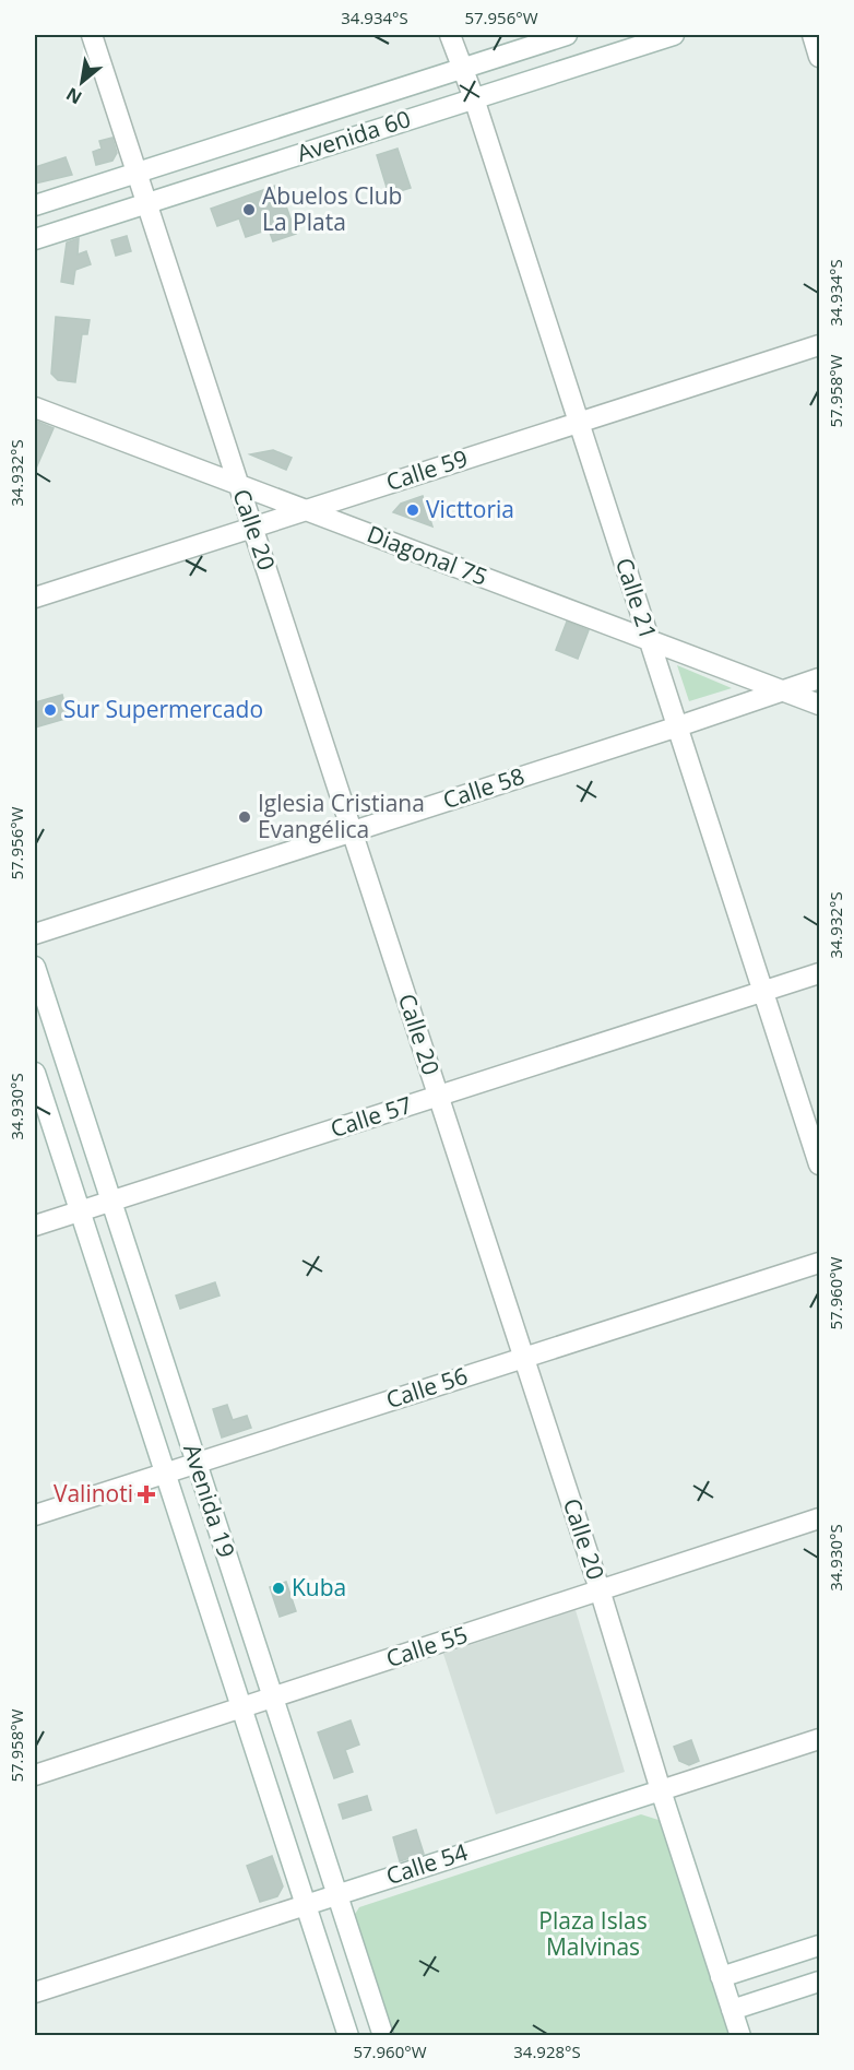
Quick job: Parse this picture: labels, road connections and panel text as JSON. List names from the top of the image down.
{
  "streets": {
    "street": [
      "Avenida 60",
      "Calle 59",
      "Calle 20",
      "Diagonal 75",
      "Calle 21",
      "Calle 58",
      "Calle 57",
      "Calle 56",
      "Avenida 19",
      "Calle 55",
      "Calle 54"
    ]
  },
  "crossings": [
    ["Avenida 60", "Calle 20"],
    ["Avenida 60", "Calle 21"],
    ["Calle 59", "Calle 20"],
    ["Calle 59", "Diagonal 75"],
    ["Calle 59", "Calle 21"],
    ["Calle 20", "Diagonal 75"],
    ["Calle 20", "Calle 58"],
    ["Calle 20", "Calle 57"],
    ["Calle 20", "Calle 56"],
    ["Calle 20", "Calle 55"],
    ["Calle 20", "Calle 54"],
    ["Diagonal 75", "Calle 21"],
    ["Diagonal 75", "Calle 58"],
    ["Calle 21", "Calle 58"],
    ["Calle 21", "Calle 57"],
    ["Calle 57", "Avenida 19"],
    ["Calle 56", "Avenida 19"],
    ["Avenida 19", "Calle 55"],
    ["Avenida 19", "Calle 54"]
  ],
  "parks": ["Plaza Islas Malvinas"],
  "places": {
    "other": [
      "Abuelos Club La Plata",
      "Victtoria",
      "Sur Supermercado",
      "Iglesia Cristiana Evangélica",
      "Kuba"
    ],
    "health": ["Valinoti"]
  },
  "north": "bottom left",
  "coordinates": [
    "34.934°S",
    "57.956°W",
    "57.958°W",
    "34.932°S",
    "34.930°S",
    "57.960°W",
    "34.928°S"
  ]
}
